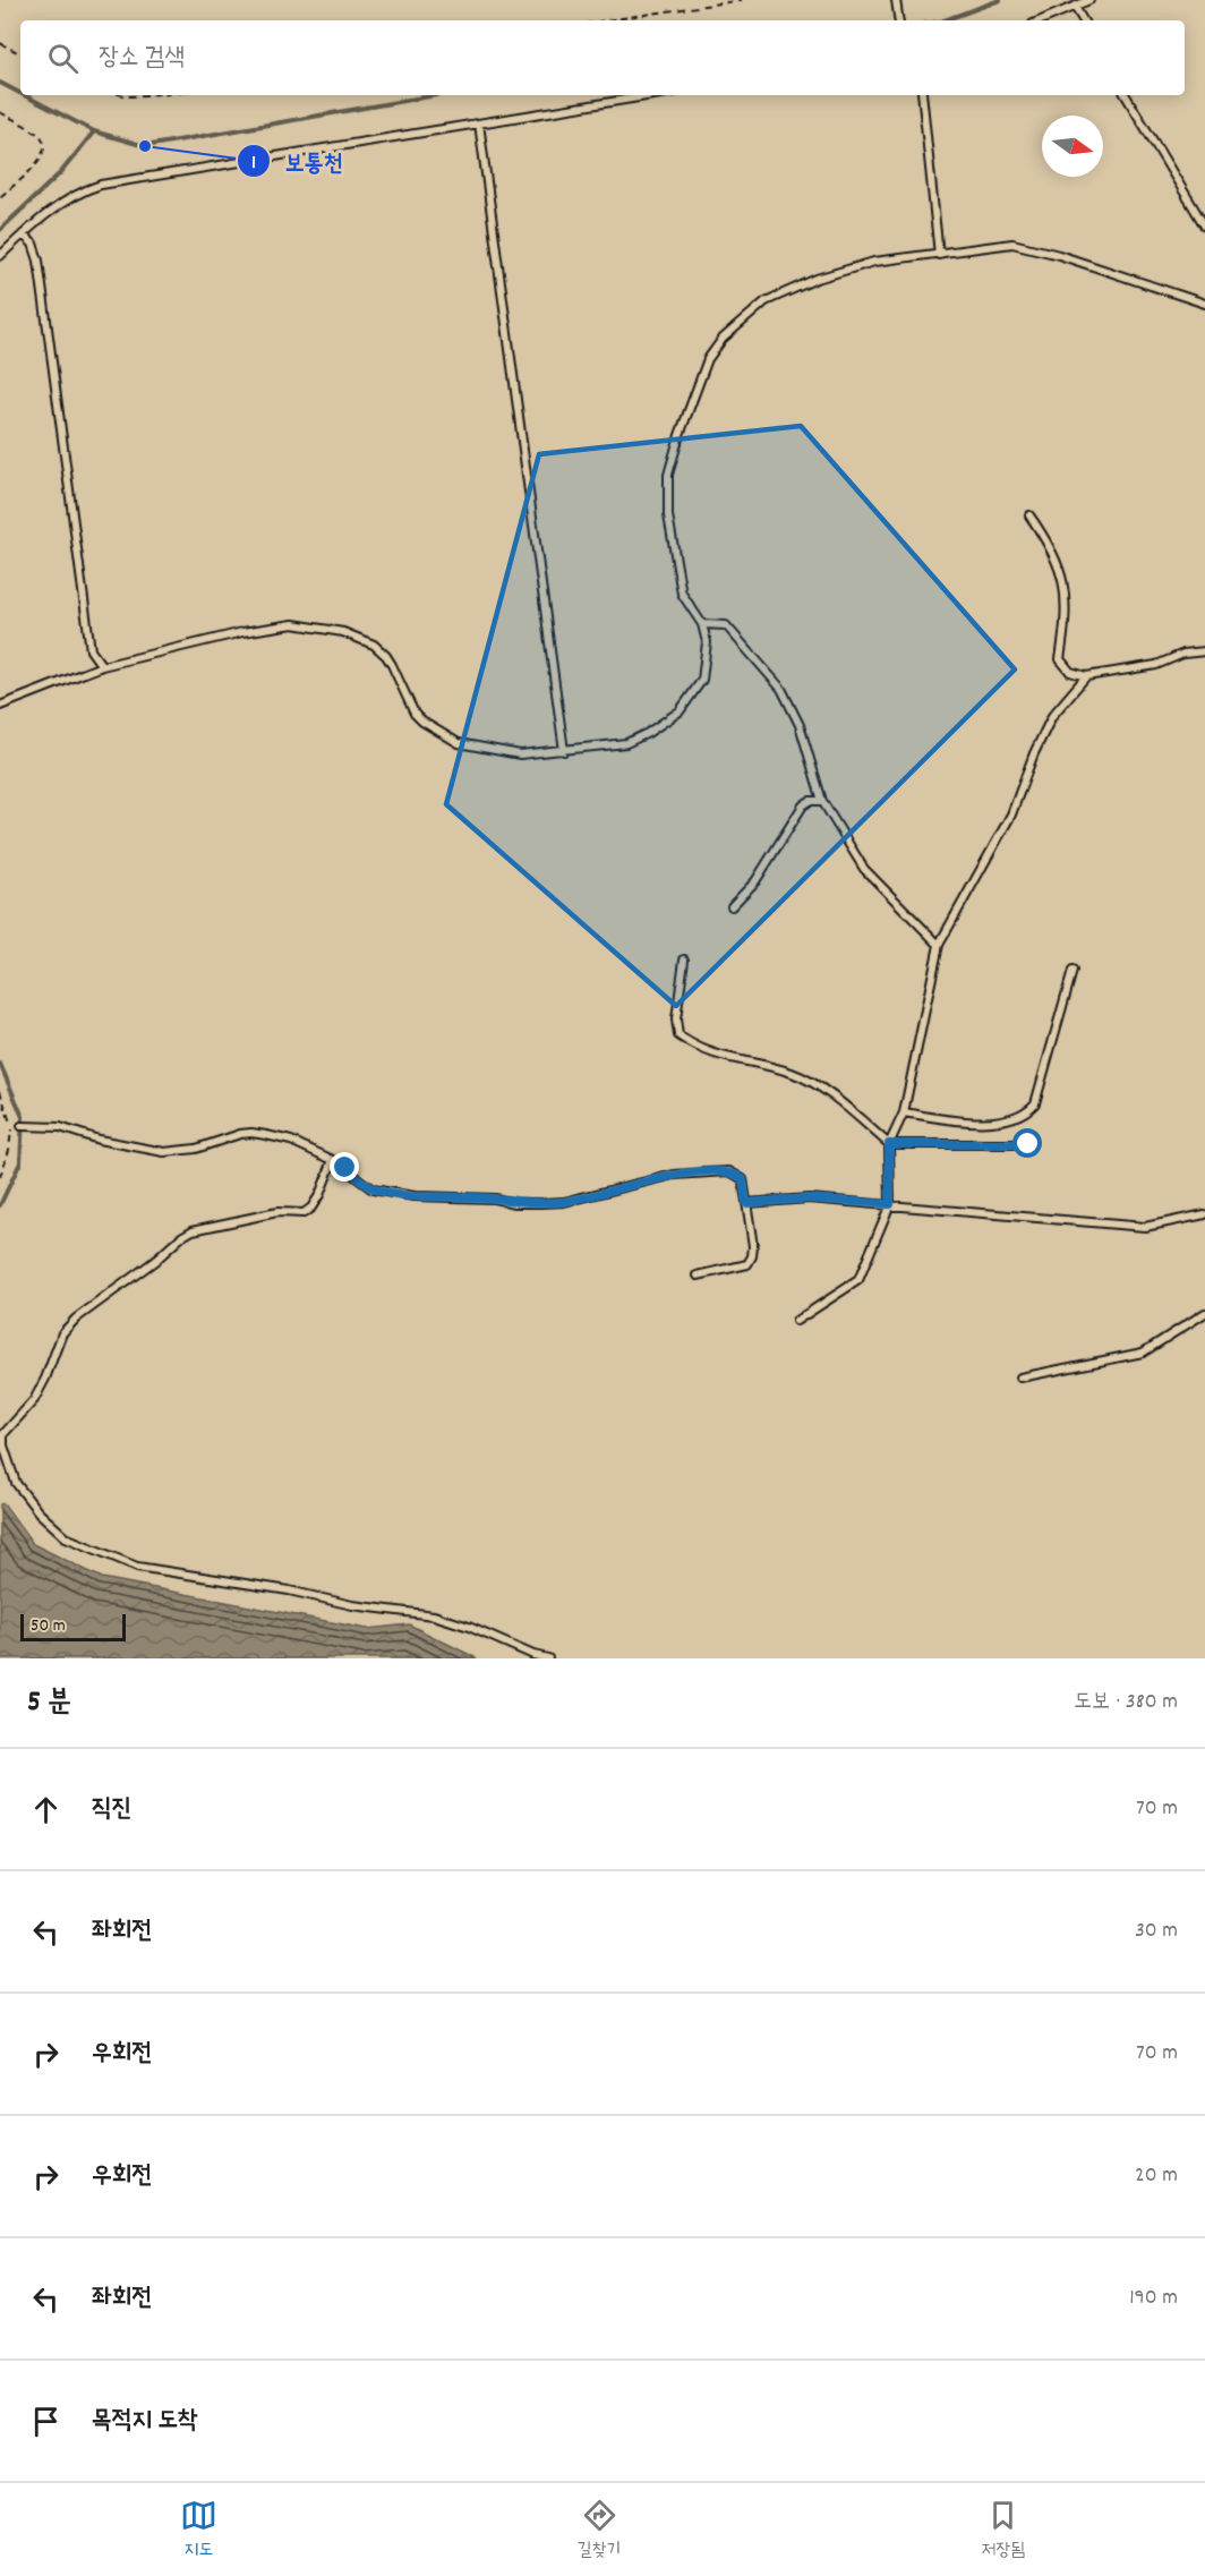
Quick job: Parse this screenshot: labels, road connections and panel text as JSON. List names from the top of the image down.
{
  "places": ["보통천"],
  "scale_bar": "50 m",
  "north": "right",
  "page": {
    "search": "장소 검색",
    "scale": "50 m",
    "heading": ["5 분", "도보 · 380 m"],
    "list": [
      ["직진", "70 m"],
      ["좌회전", "30 m"],
      ["우회전", "70 m"],
      ["우회전", "20 m"],
      ["좌회전", "190 m"],
      "목적지 도착"
    ],
    "nav": ["지도", "길찾기", "저장됨"]
  }
}
